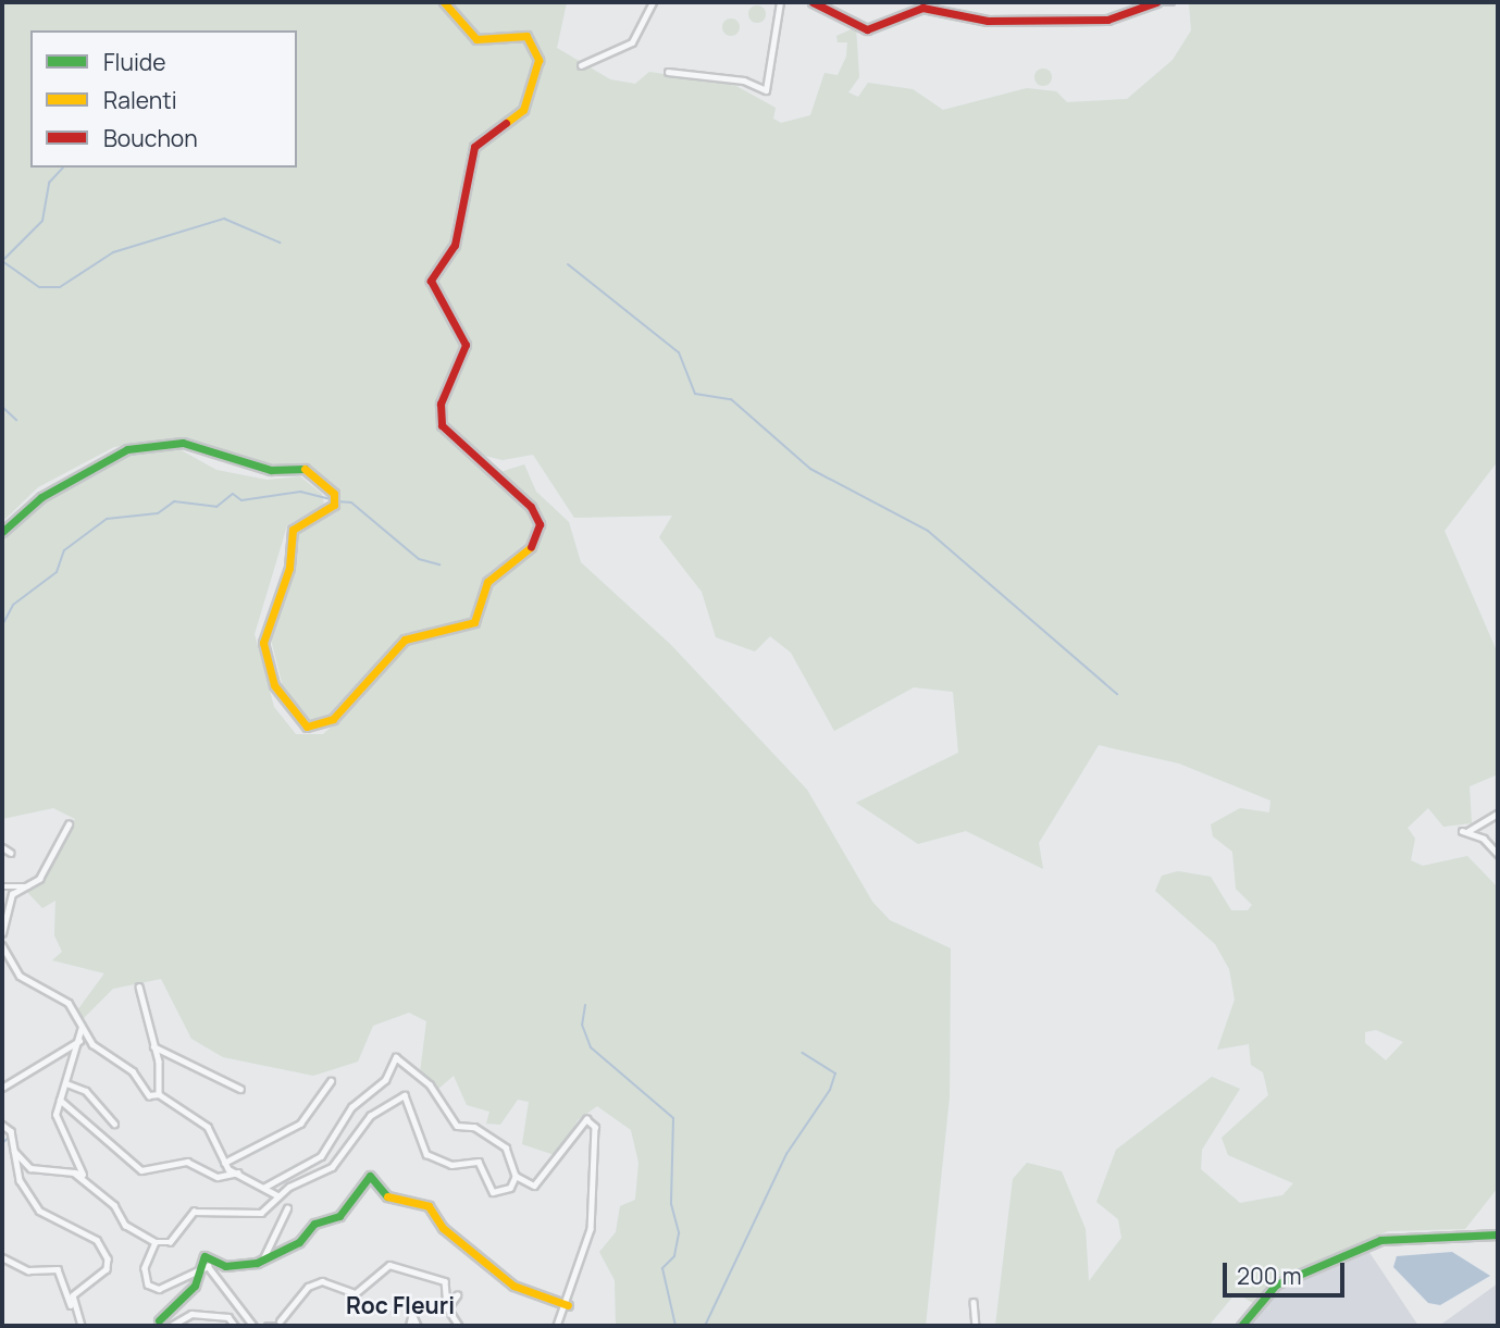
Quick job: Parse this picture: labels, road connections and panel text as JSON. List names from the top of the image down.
{
  "districts": ["Roc Fleuri"],
  "legend": ["Fluide", "Ralenti", "Bouchon"],
  "scale_bar": "200 m"
}
